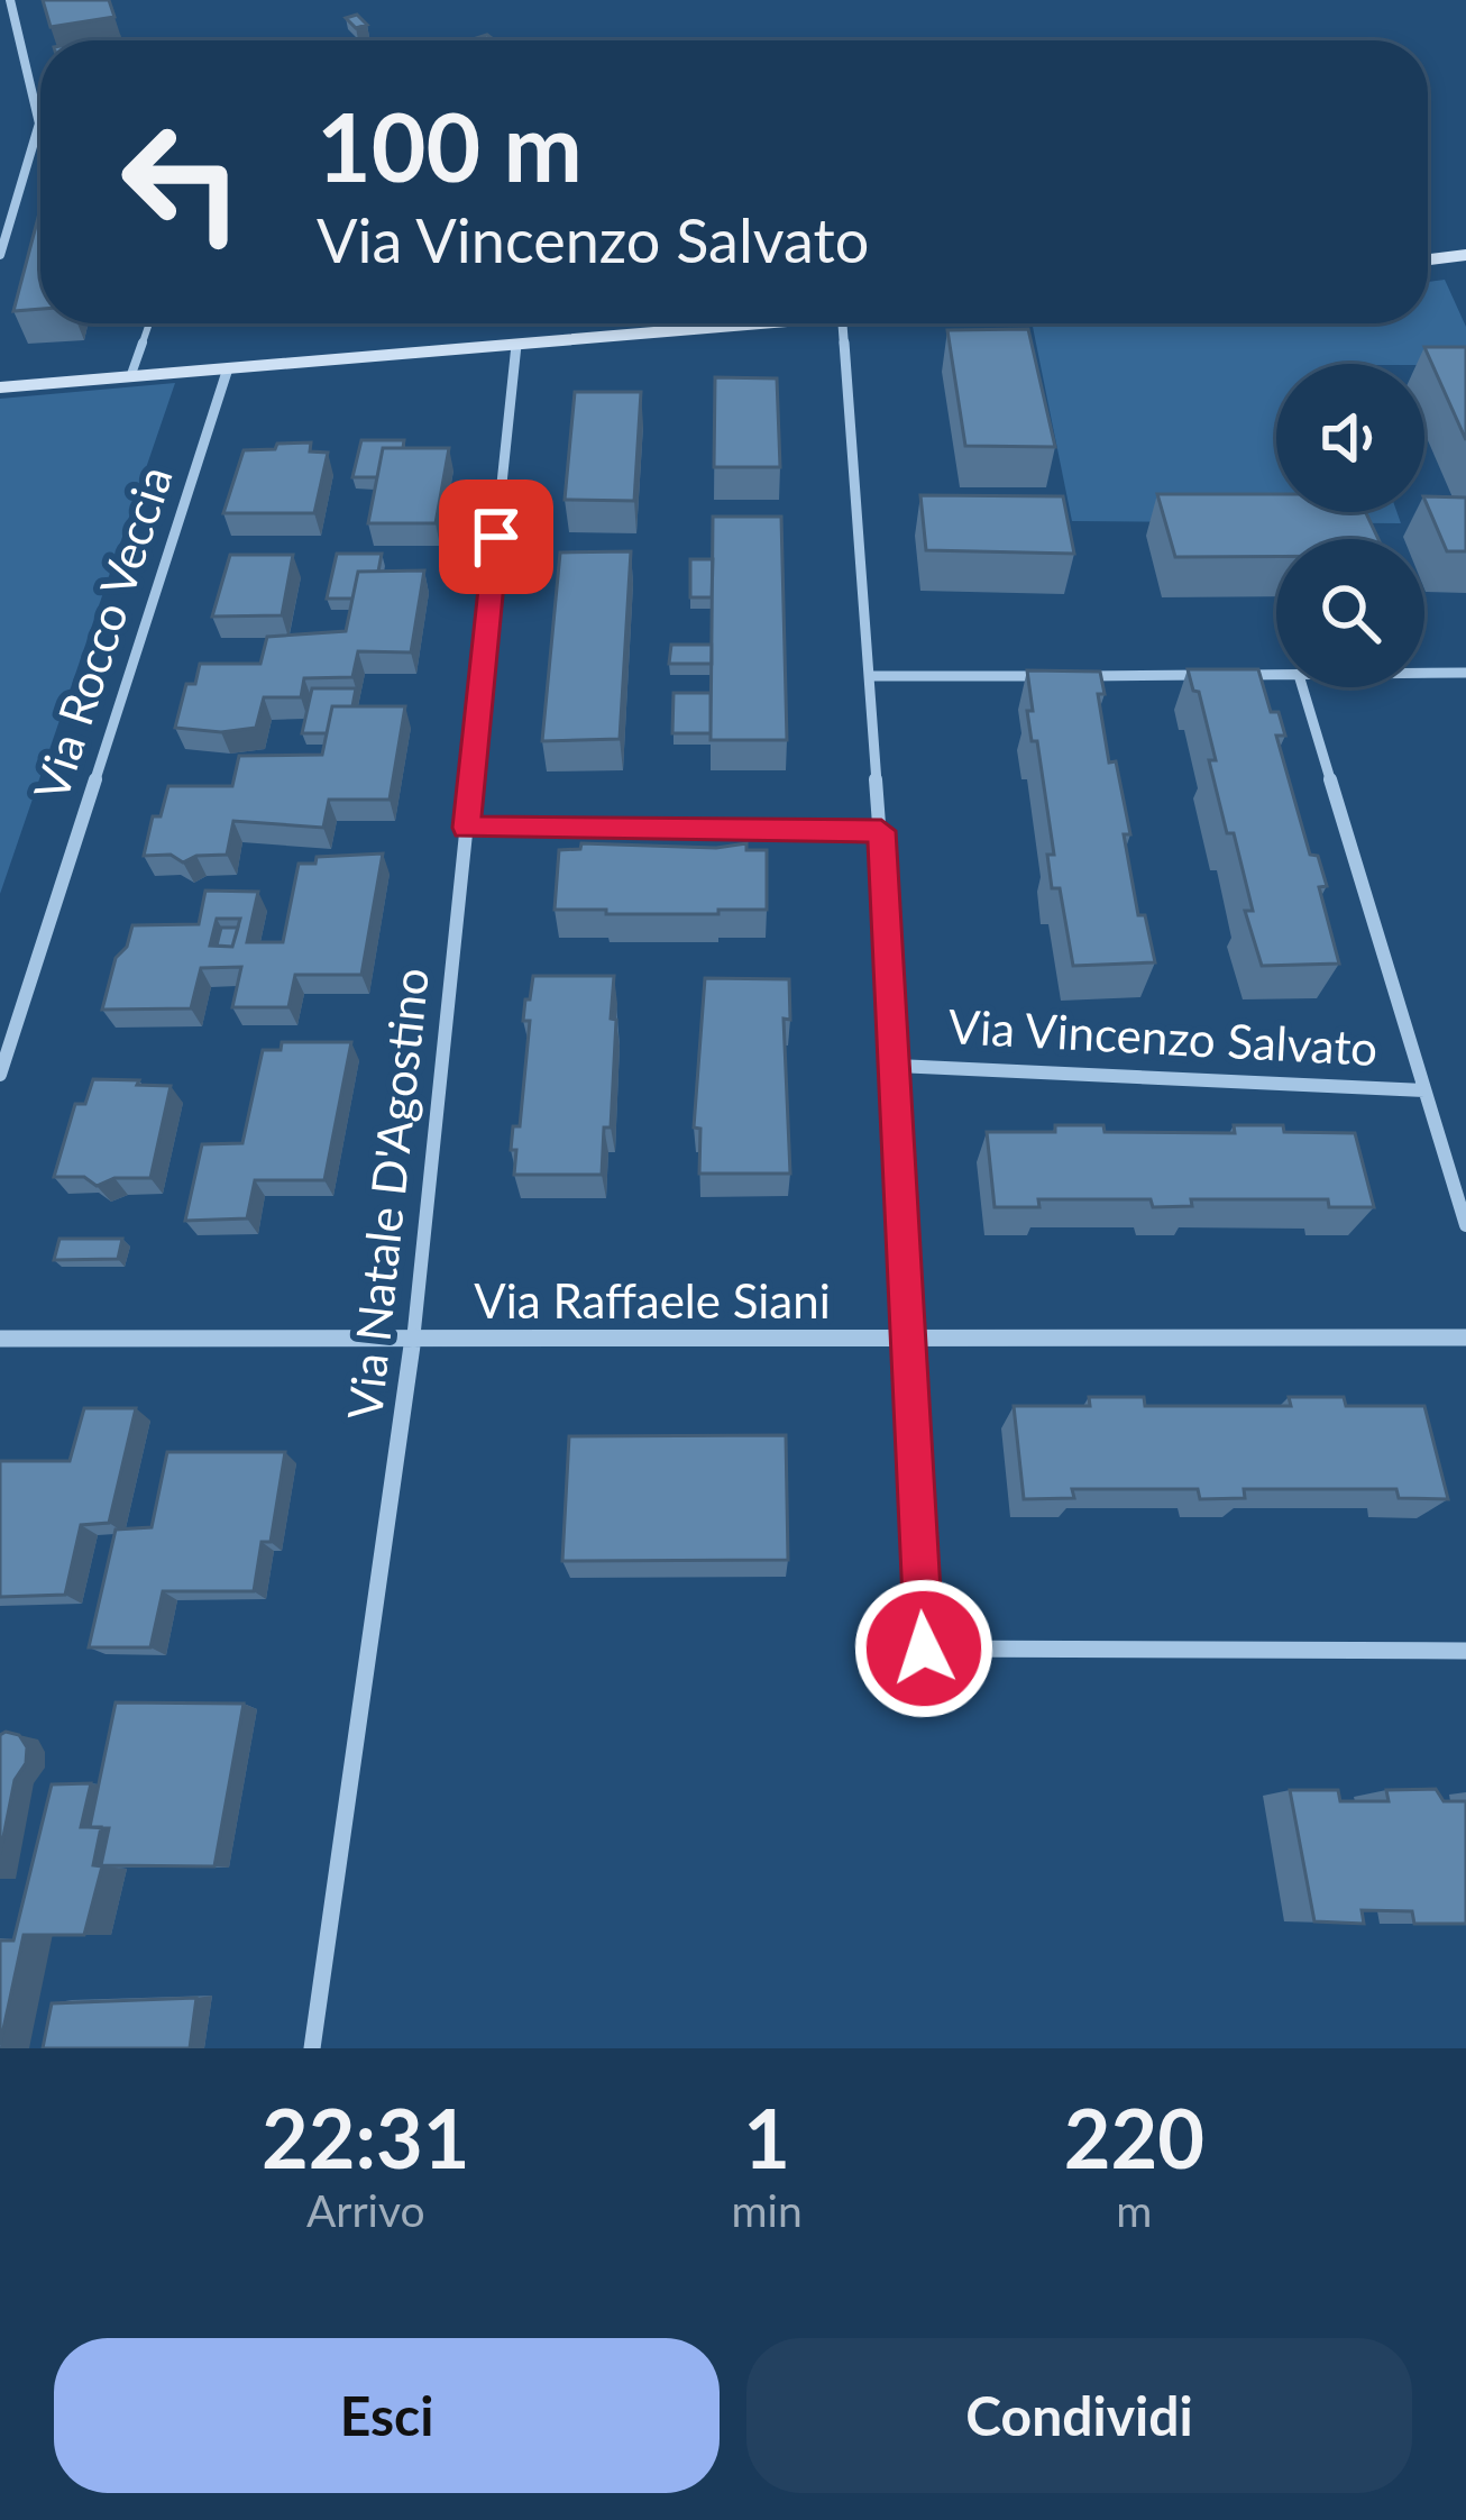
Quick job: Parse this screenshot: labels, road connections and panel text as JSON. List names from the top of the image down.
{
  "streets": {
    "street": [
      "Via Rocco Veccia",
      "Via Vincenzo Salvato",
      "Via Natale D'Agostino",
      "Via Raffaele Siani"
    ]
  },
  "crossings": [
    ["Via Vincenzo Salvato", "Via Raffaele Siani"],
    ["Via Natale D'Agostino", "Via Raffaele Siani"]
  ],
  "page": {
    "turn": ["100 m", "Via Vincenzo Salvato"],
    "eta": [
      "22:31",
      "Arrivo",
      "1",
      "min",
      "220",
      "m"
    ],
    "buttons": ["Esci", "Condividi"]
  }
}
